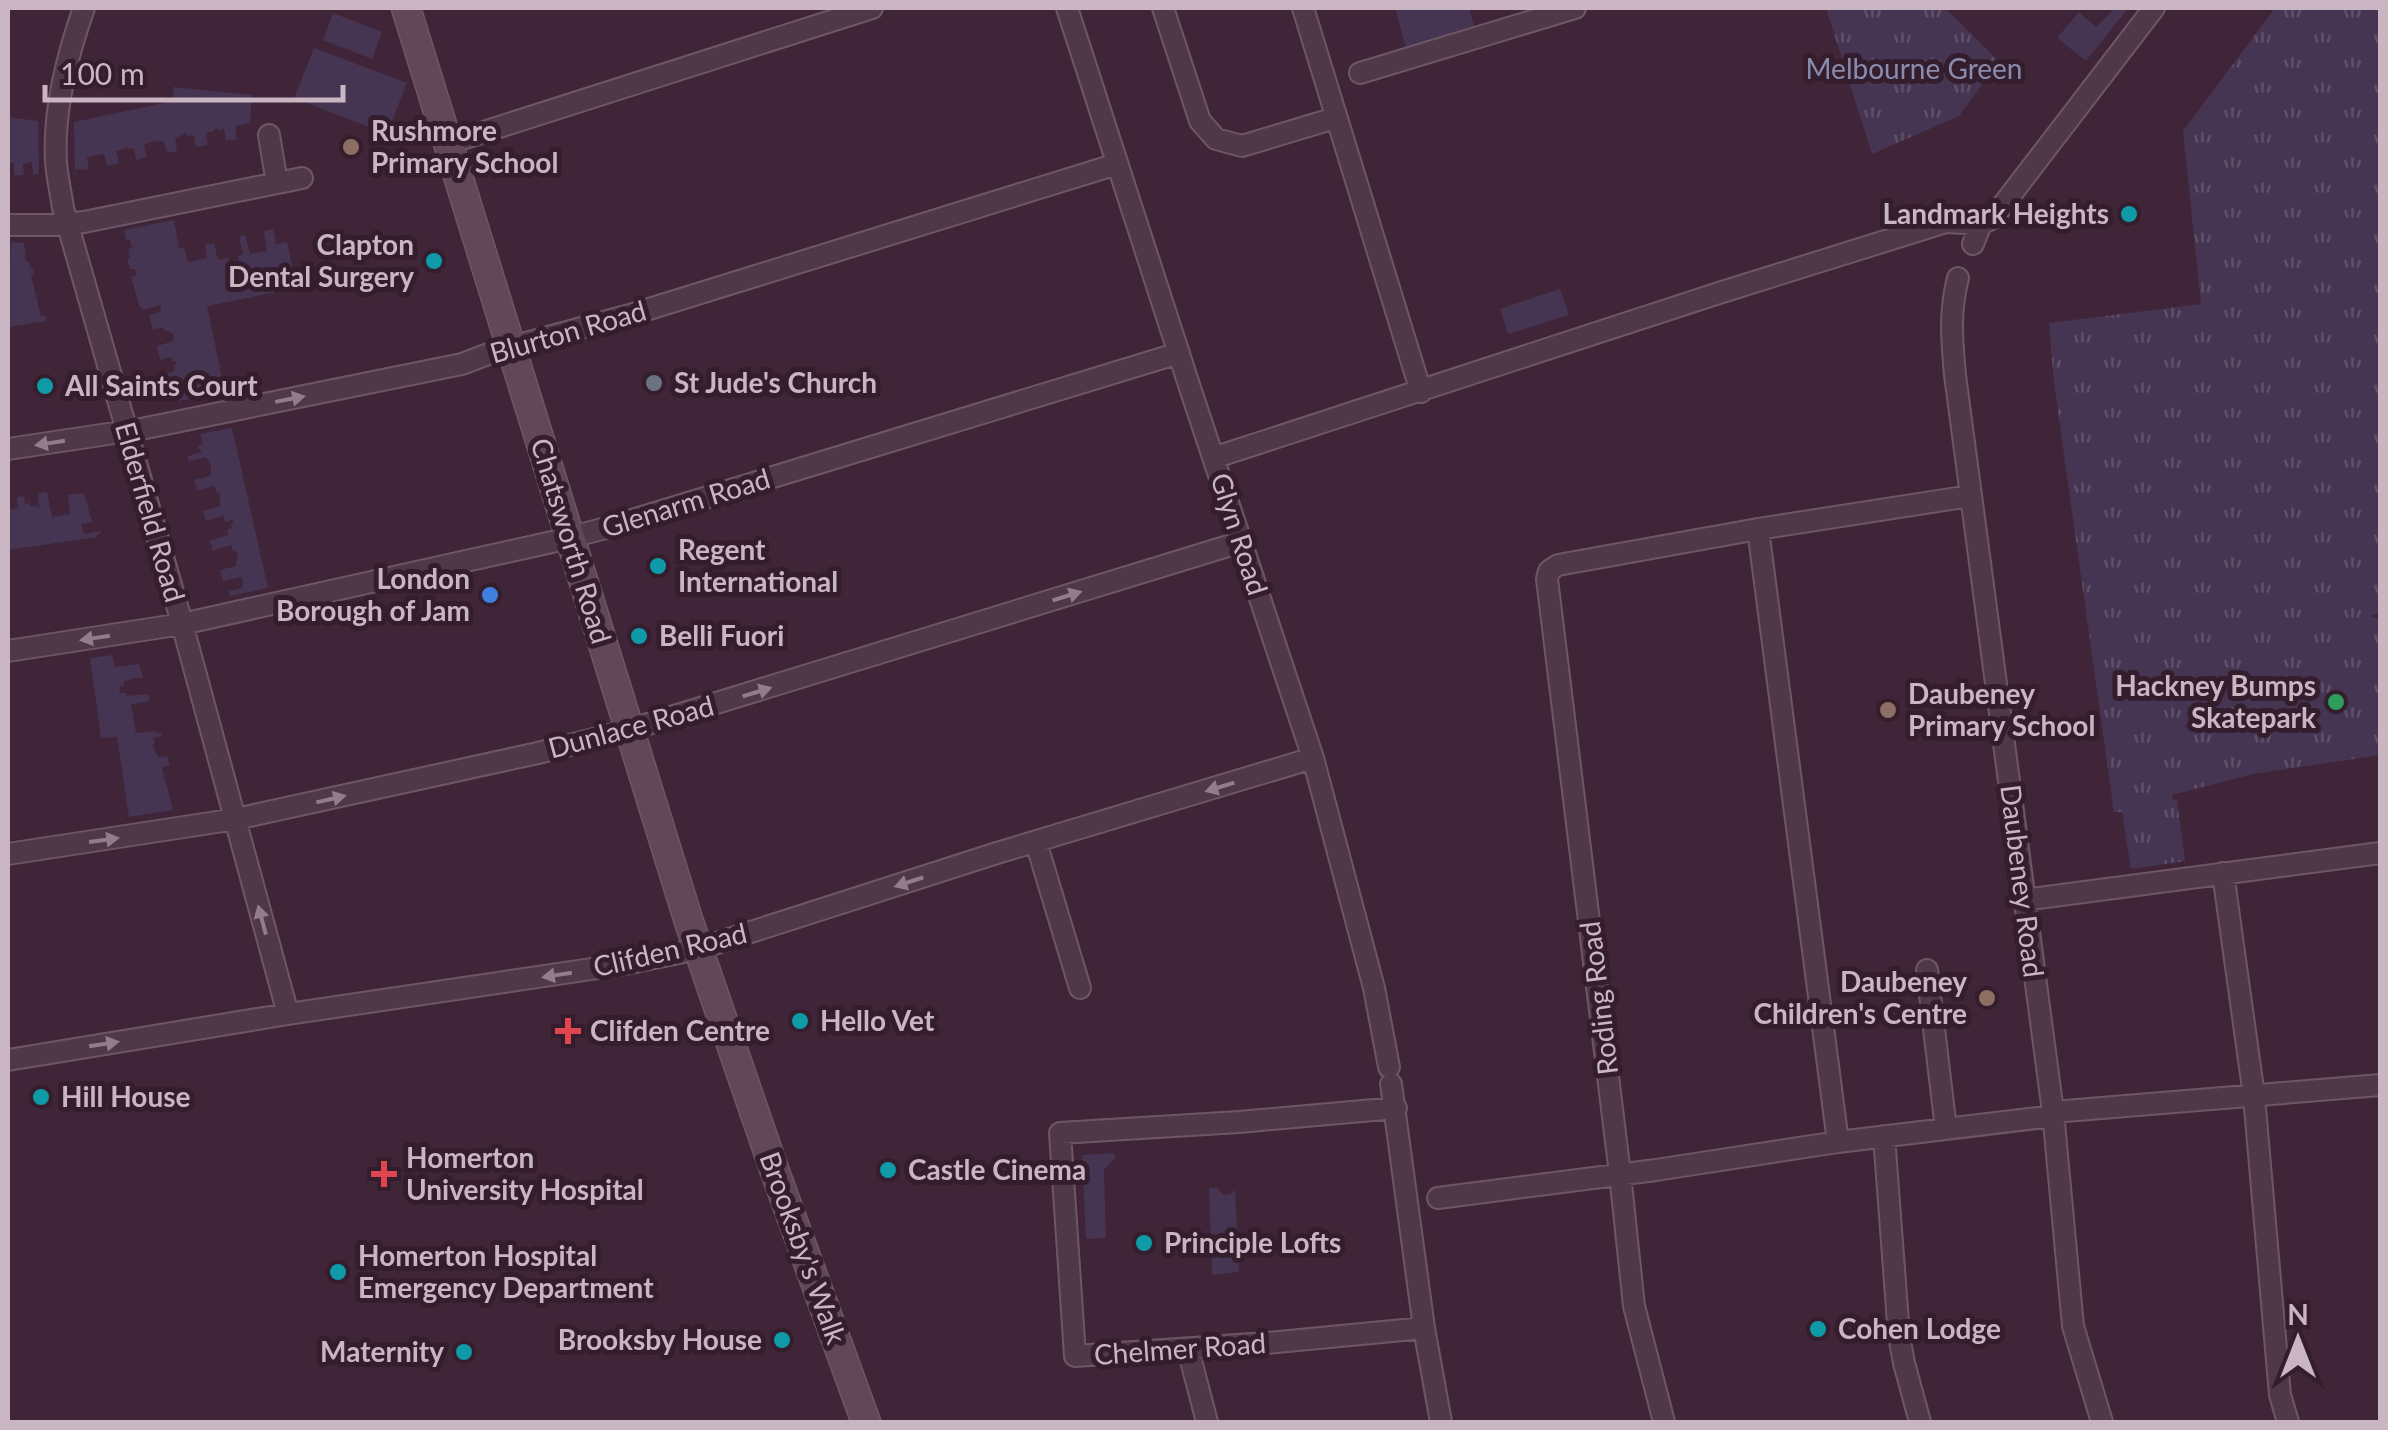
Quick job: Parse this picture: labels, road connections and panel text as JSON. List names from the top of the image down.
{
  "streets": {
    "street": [
      "Blurton Road",
      "Glenarm Road",
      "Elderfield Road",
      "Glyn Road",
      "Chatsworth Road",
      "Dunlace Road",
      "Daubeney Road",
      "Clifden Road",
      "Roding Road",
      "Brooksby's Walk",
      "Chelmer Road"
    ]
  },
  "crossings": [
    ["Blurton Road", "Elderfield Road"],
    ["Blurton Road", "Glyn Road"],
    ["Blurton Road", "Chatsworth Road"],
    ["Glenarm Road", "Elderfield Road"],
    ["Glenarm Road", "Glyn Road"],
    ["Glenarm Road", "Chatsworth Road"],
    ["Elderfield Road", "Dunlace Road"],
    ["Elderfield Road", "Clifden Road"],
    ["Glyn Road", "Dunlace Road"],
    ["Glyn Road", "Clifden Road"],
    ["Glyn Road", "Chelmer Road"],
    ["Chatsworth Road", "Dunlace Road"],
    ["Chatsworth Road", "Clifden Road"],
    ["Chatsworth Road", "Brooksby's Walk"]
  ],
  "one_way": ["Dunlace Road"],
  "parks": ["Melbourne Green"],
  "places": {
    "other": [
      "Rushmore Primary School",
      "Landmark Heights",
      "Clapton Dental Surgery",
      "St Jude's Church",
      "All Saints Court",
      "Regent International",
      "London Borough of Jam",
      "Belli Fuori",
      "Hackney Bumps Skatepark",
      "Daubeney Primary School",
      "Daubeney Children's Centre",
      "Hello Vet",
      "Hill House",
      "Castle Cinema",
      "Principle Lofts",
      "Homerton Hospital Emergency Department",
      "Cohen Lodge",
      "Brooksby House",
      "Maternity"
    ],
    "health": ["Clifden Centre", "Homerton University Hospital"]
  },
  "scale_bar": "100 m",
  "north": "top"
}
